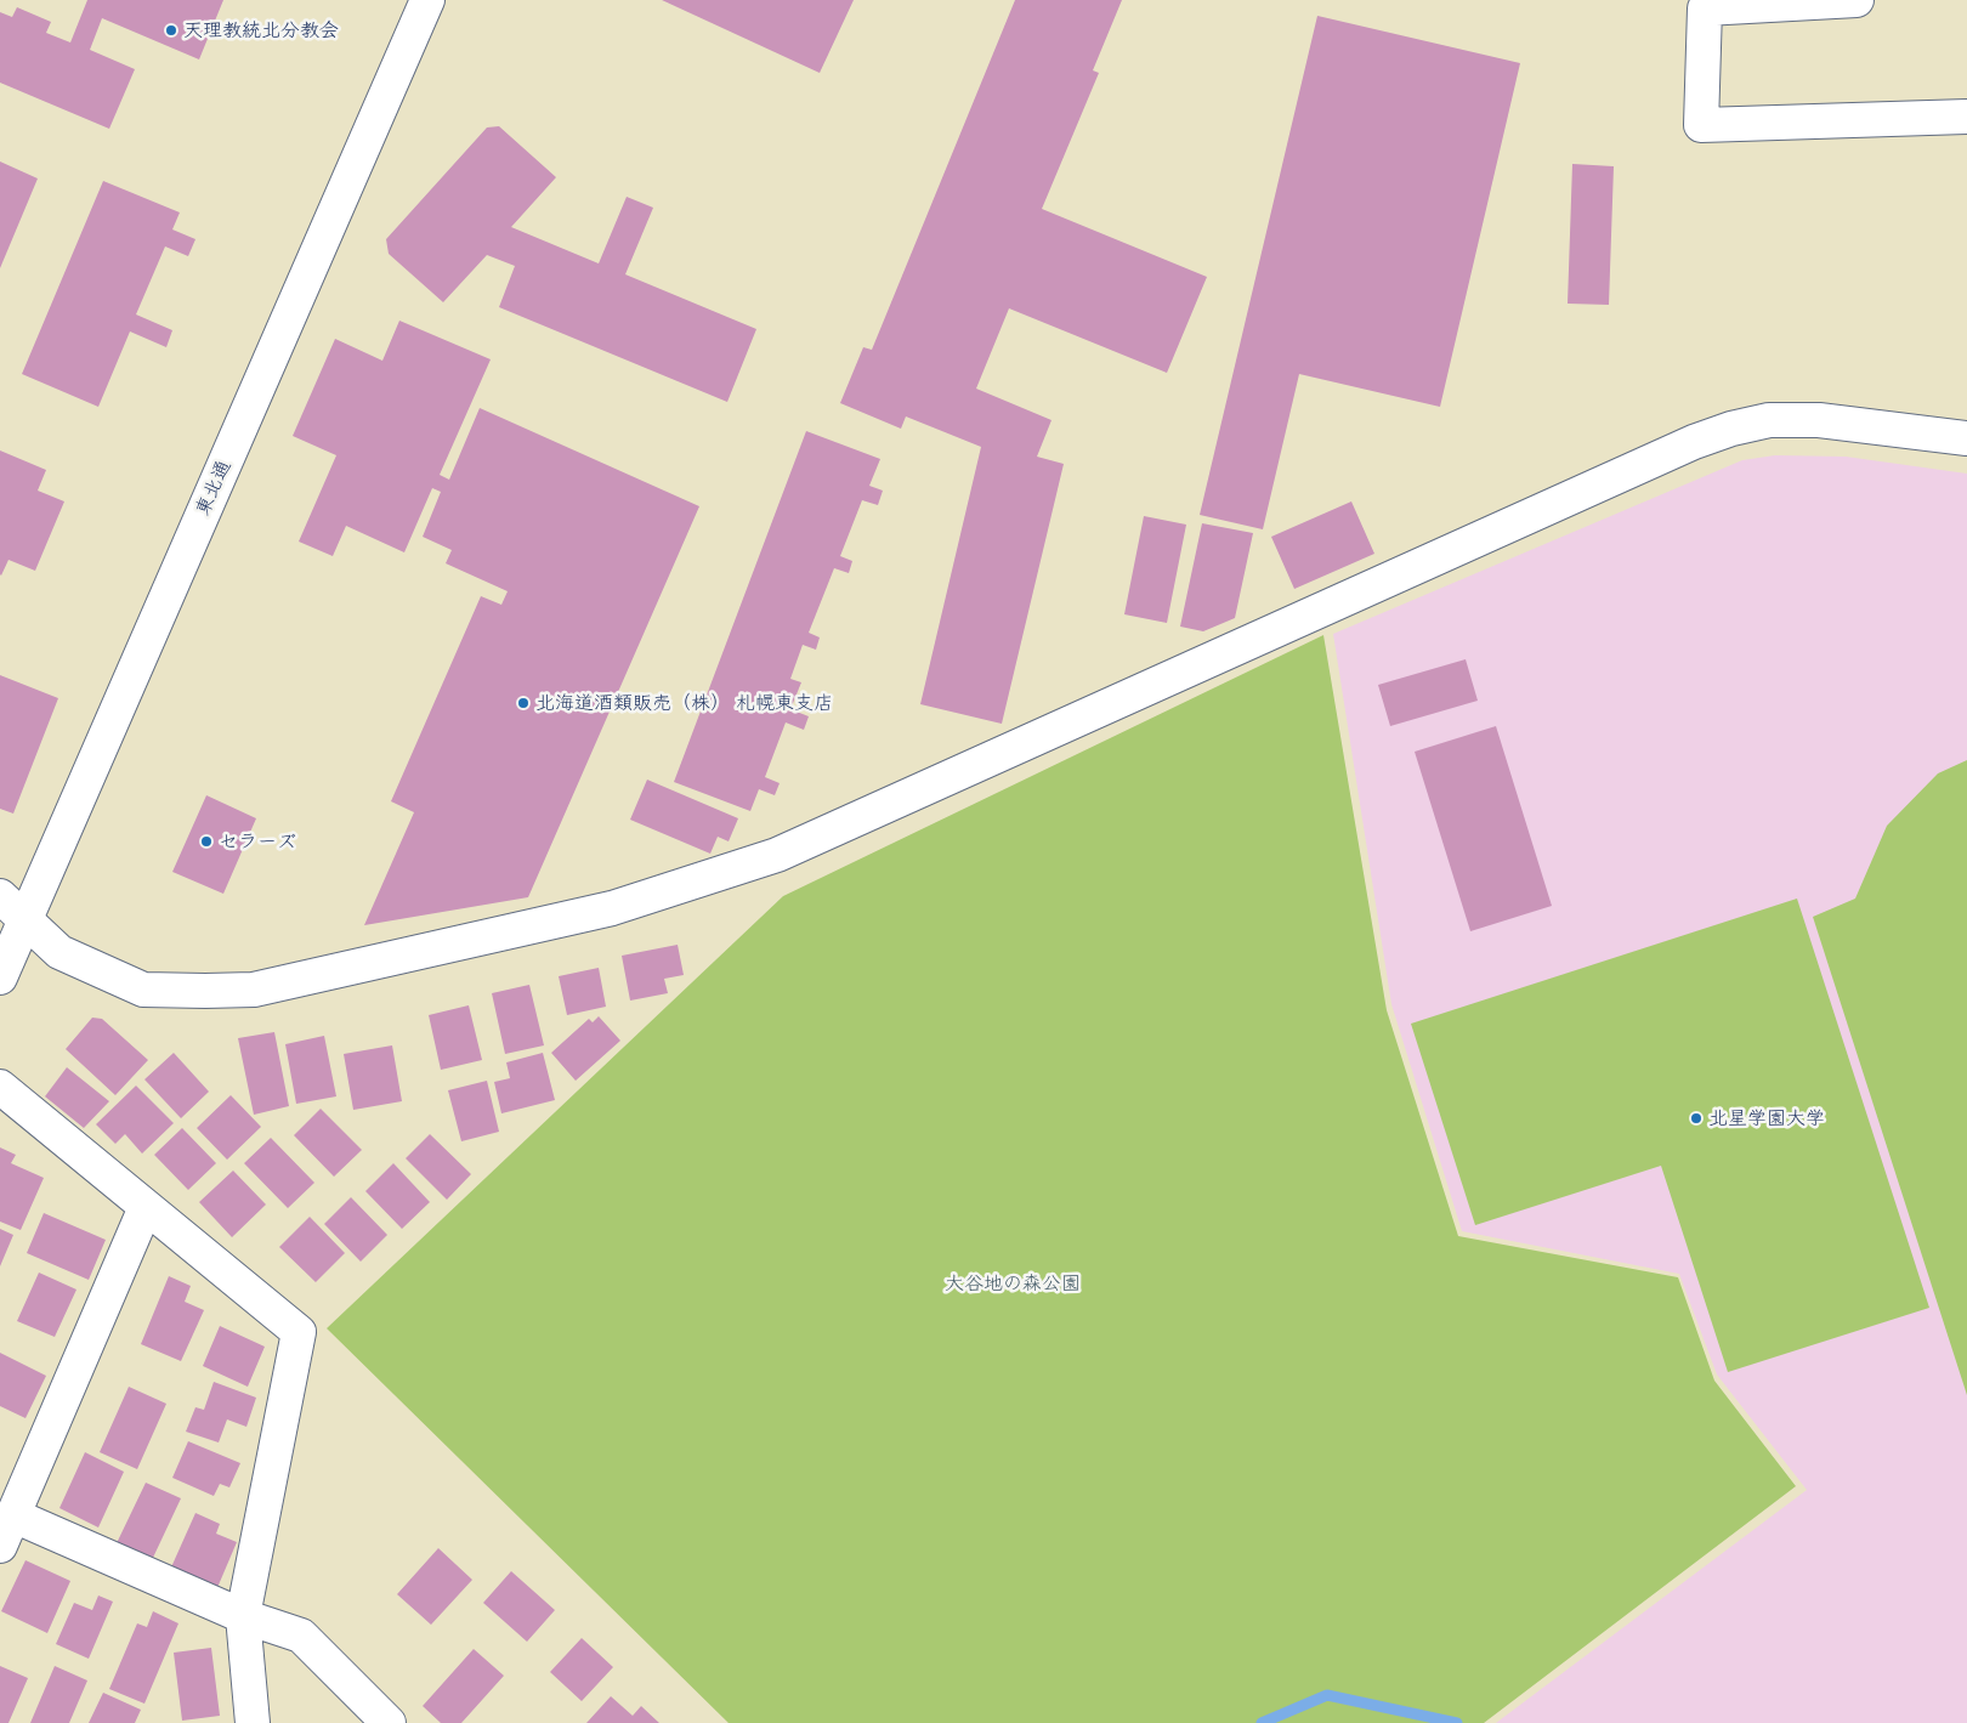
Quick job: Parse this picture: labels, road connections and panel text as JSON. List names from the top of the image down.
{
  "streets": {
    "street": ["東北通"]
  },
  "parks": ["大谷地の森公園"],
  "places": [
    "天理教統北分教会",
    "北海道酒類販売（株） 札幌東支店",
    "セラーズ",
    "北星学園大学"
  ]
}
